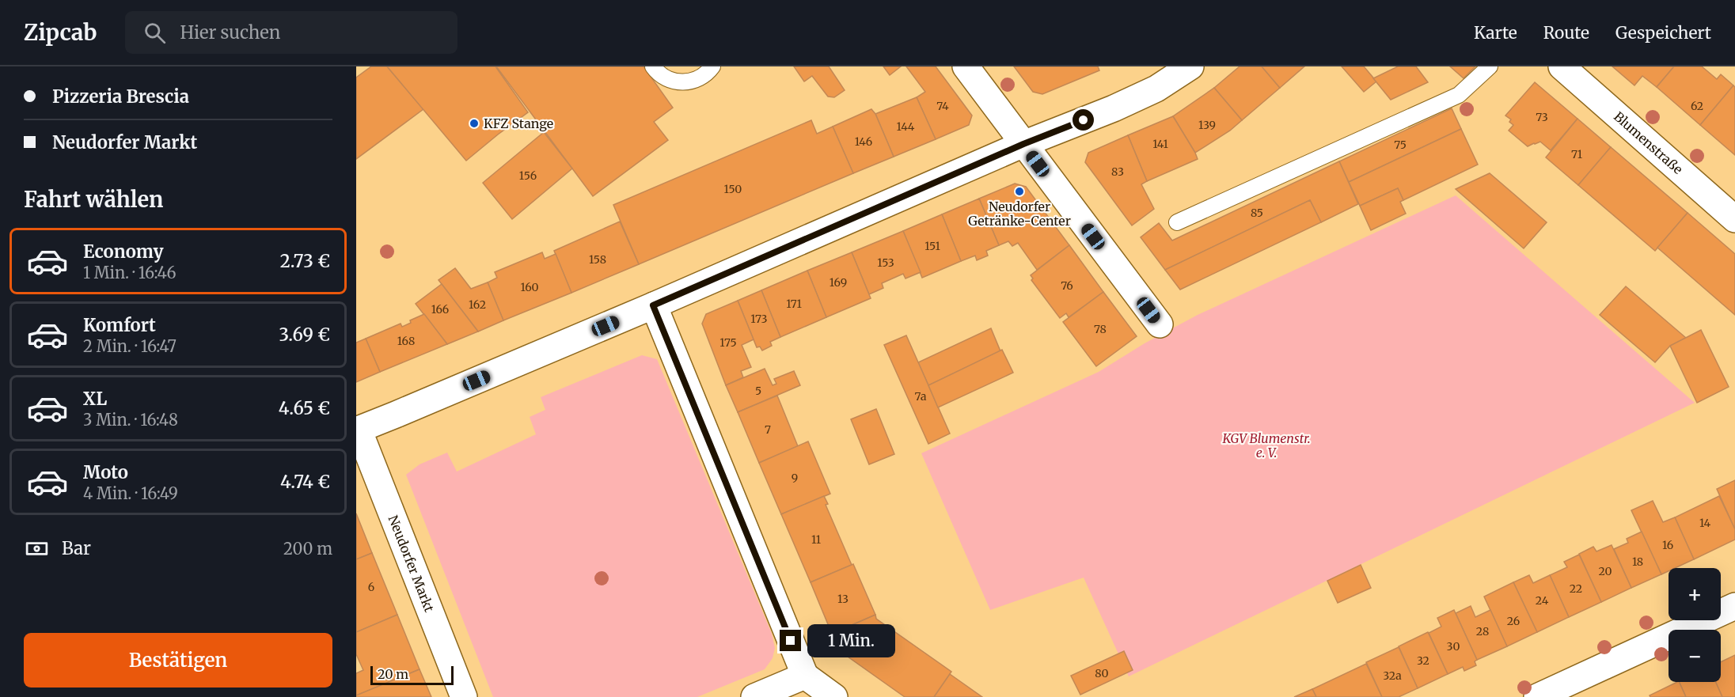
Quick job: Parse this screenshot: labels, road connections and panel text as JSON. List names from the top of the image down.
{
  "streets": {
    "street": ["Blumenstraße", "Neudorfer Markt"]
  },
  "parks": ["KGV Blumenstr. e. V."],
  "places": ["KFZ Stange", "Neudorfer Getränke-Center"],
  "house_numbers": [
    "74",
    "62",
    "73",
    "139",
    "144",
    "146",
    "141",
    "75",
    "71",
    "83",
    "156",
    "150",
    "85",
    "151",
    "158",
    "153",
    "169",
    "76",
    "160",
    "171",
    "162",
    "166",
    "173",
    "78",
    "168",
    "175",
    "5",
    "7a",
    "7",
    "9",
    "14",
    "11",
    "16",
    "18",
    "20",
    "6",
    "22",
    "13",
    "24",
    "26",
    "28",
    "30",
    "32",
    "80",
    "32a"
  ],
  "scale_bar": "20 m",
  "page": {
    "header": "Zipcab",
    "search": "Hier suchen",
    "nav": ["Karte", "Route", "Gespeichert"],
    "banner": ["Pizzeria Brescia", "Neudorfer Markt"],
    "heading": "Fahrt wählen",
    "list": [
      {
        "name": "Economy",
        "note": "1 Min. · 16:46",
        "value": "2.73 €"
      },
      {
        "name": "Komfort",
        "note": "2 Min. · 16:47",
        "value": "3.69 €"
      },
      {
        "name": "XL",
        "note": "3 Min. · 16:48",
        "value": "4.65 €"
      },
      {
        "name": "Moto",
        "note": "4 Min. · 16:49",
        "value": "4.74 €"
      }
    ],
    "pay": ["Bar", "200 m"],
    "map_buttons": ["+", "−"],
    "buttons": "Bestätigen",
    "bubble": "1 Min.",
    "scale": "20 m"
  }
}
